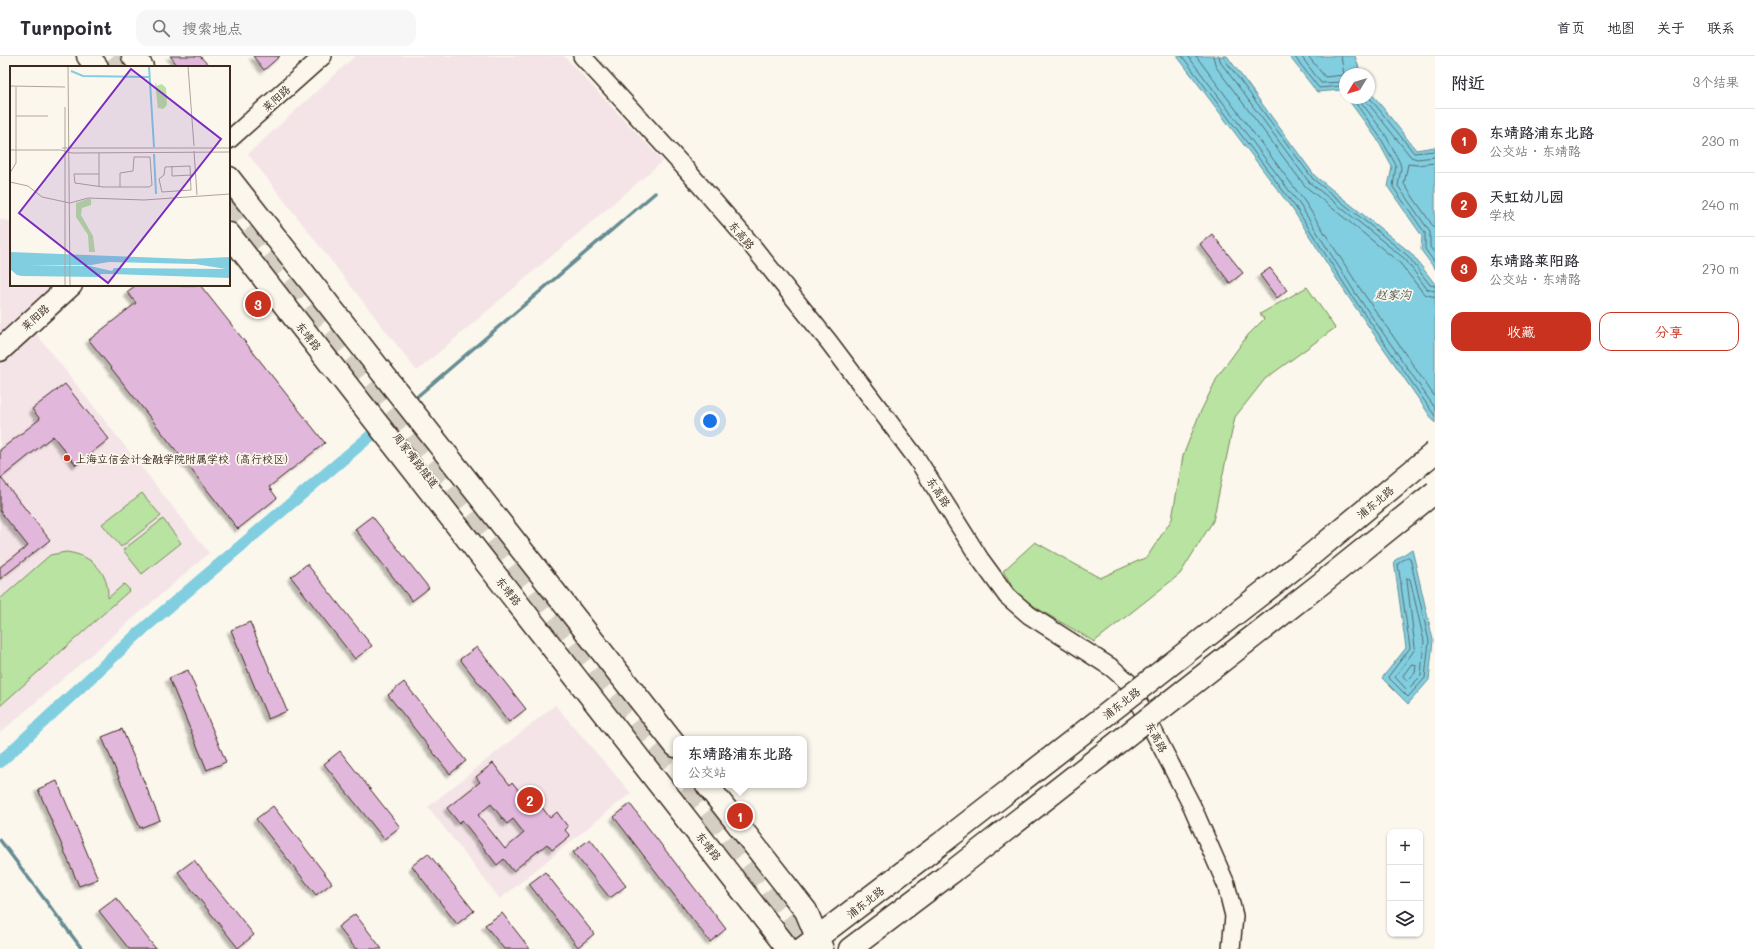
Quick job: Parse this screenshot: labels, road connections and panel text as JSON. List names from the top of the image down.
{
  "streets": {
    "main road": [
      "莱阳路",
      "东靖路",
      "周家嘴路隧道",
      "浦东北路"
    ],
    "street": ["东高路"]
  },
  "water": ["赵家沟"],
  "places": ["上海立信会计金融学院附属学校（高行校区）"],
  "north": "bottom left",
  "page": {
    "header": "Turnpoint",
    "search": "搜索地点",
    "nav": [
      "首页",
      "地图",
      "关于",
      "联系"
    ],
    "heading": ["附近", "3个结果"],
    "list": [
      {
        "mark": "1",
        "name": "东靖路浦东北路",
        "note": "公交站 · 东靖路",
        "value": "230 m"
      },
      {
        "mark": "2",
        "name": "天虹幼儿园",
        "note": "学校",
        "value": "240 m"
      },
      {
        "mark": "3",
        "name": "东靖路莱阳路",
        "note": "公交站 · 东靖路",
        "value": "270 m"
      }
    ],
    "pins": ["3", "2", "1"],
    "buttons": ["收藏", "分享"],
    "popup": ["东靖路浦东北路", "公交站"],
    "map_buttons": ["+", "−"]
  }
}
